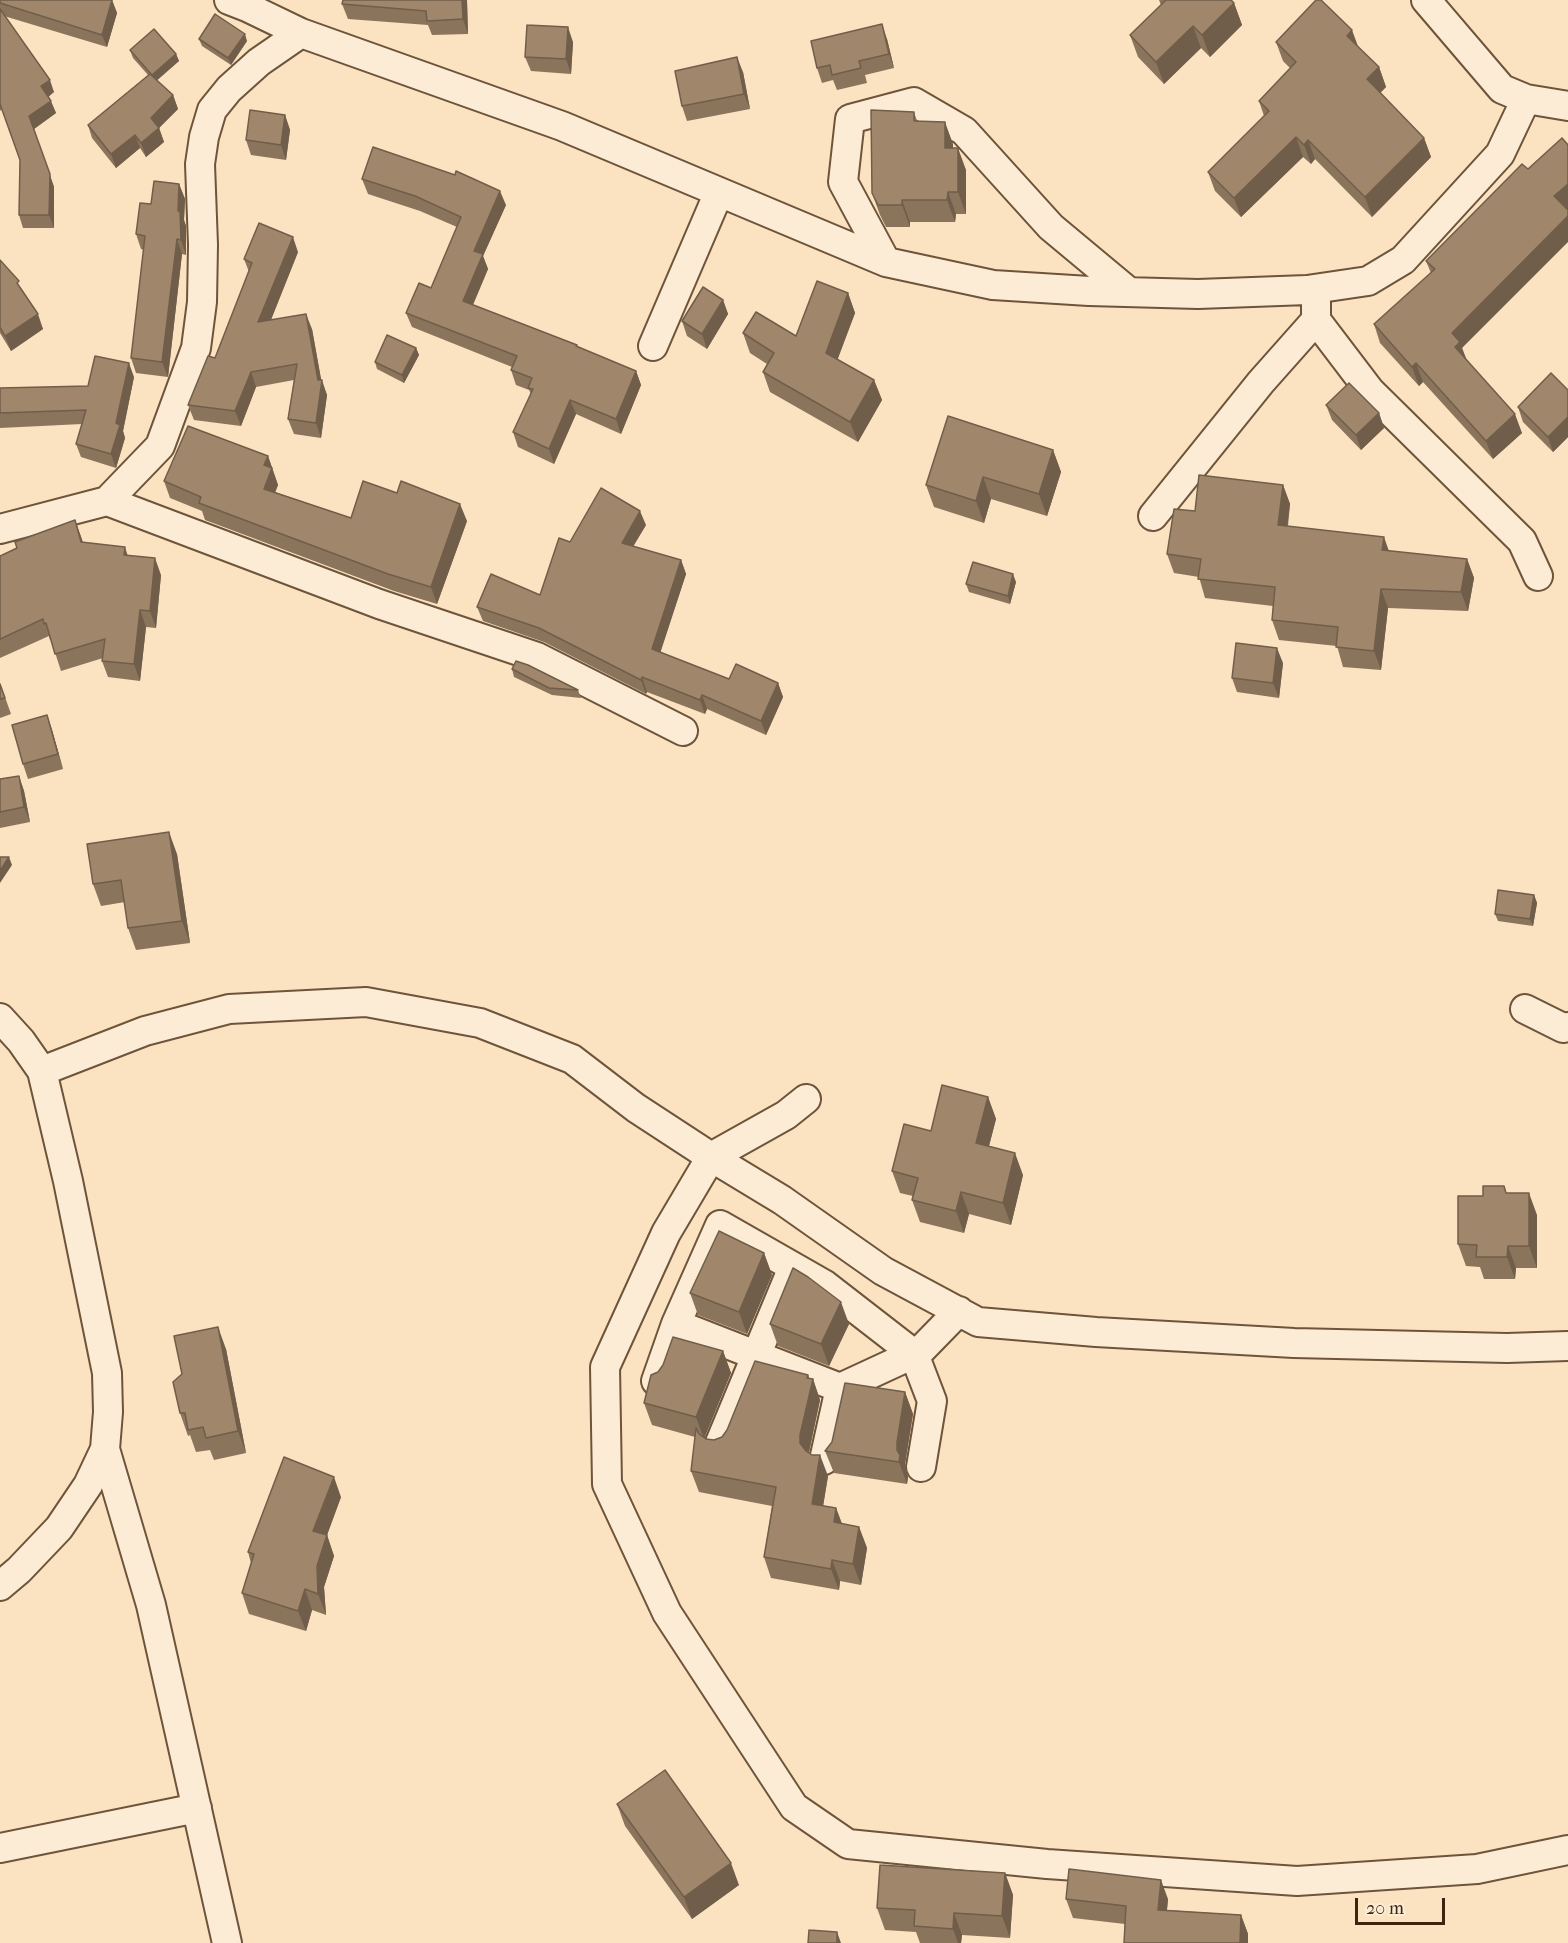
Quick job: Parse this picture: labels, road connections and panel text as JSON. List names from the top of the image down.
{
  "scale_bar": "20 m"
}
